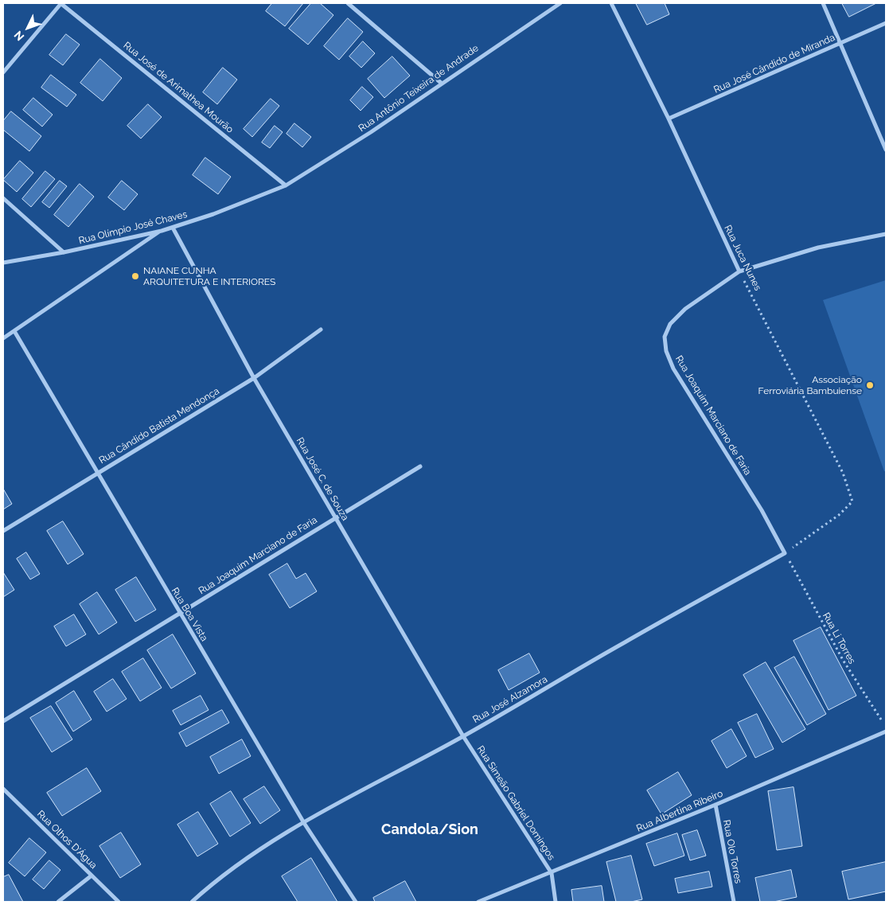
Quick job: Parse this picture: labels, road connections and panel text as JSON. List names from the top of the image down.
{
  "streets": {
    "street": [
      "Rua José Cândido de Miranda",
      "Rua José de Arimathea Mourão",
      "Rua Antônio Teixeira de Andrade",
      "Rua Olímpio José Chaves",
      "Rua Juca Nunes",
      "Rua Joaquim Marciano de Faria",
      "Rua Cândido Batista Mendonça",
      "Rua José C. de Souza",
      "Rua Boa Vista",
      "Rua José Alzamora",
      "Rua Simeão Gabriel Domingos",
      "Rua Albertina Ribeiro",
      "Rua Olhos D'Água",
      "Rua Olo Torres"
    ],
    "path": ["Rua Li Torres"]
  },
  "crossings": [
    ["Rua José Cândido de Miranda", "Rua Juca Nunes"],
    ["Rua José de Arimathea Mourão", "Rua Antônio Teixeira de Andrade"],
    ["Rua José de Arimathea Mourão", "Rua Olímpio José Chaves"],
    ["Rua Antônio Teixeira de Andrade", "Rua Olímpio José Chaves"],
    ["Rua Olímpio José Chaves", "Rua José C. de Souza"],
    ["Rua Juca Nunes", "Rua Joaquim Marciano de Faria"],
    ["Rua Juca Nunes", "Rua Li Torres"],
    ["Rua Juca Nunes", "Rua José Alzamora"],
    ["Rua Joaquim Marciano de Faria", "Rua José C. de Souza"],
    ["Rua Joaquim Marciano de Faria", "Rua Boa Vista"],
    ["Rua Joaquim Marciano de Faria", "Rua Li Torres"],
    ["Rua Joaquim Marciano de Faria", "Rua José Alzamora"],
    ["Rua Cândido Batista Mendonça", "Rua José C. de Souza"],
    ["Rua Cândido Batista Mendonça", "Rua Boa Vista"],
    ["Rua José C. de Souza", "Rua José Alzamora"],
    ["Rua José C. de Souza", "Rua Simeão Gabriel Domingos"],
    ["Rua Boa Vista", "Rua José Alzamora"],
    ["Rua Li Torres", "Rua José Alzamora"],
    ["Rua José Alzamora", "Rua Simeão Gabriel Domingos"],
    ["Rua Simeão Gabriel Domingos", "Rua Albertina Ribeiro"],
    ["Rua Albertina Ribeiro", "Rua Olo Torres"]
  ],
  "districts": ["Candola/Sion"],
  "places": ["NAIANE CUNHA ARQUITETURA E INTERIORES", "Associação Ferroviária Bambuiense"],
  "north": "bottom left"
}
